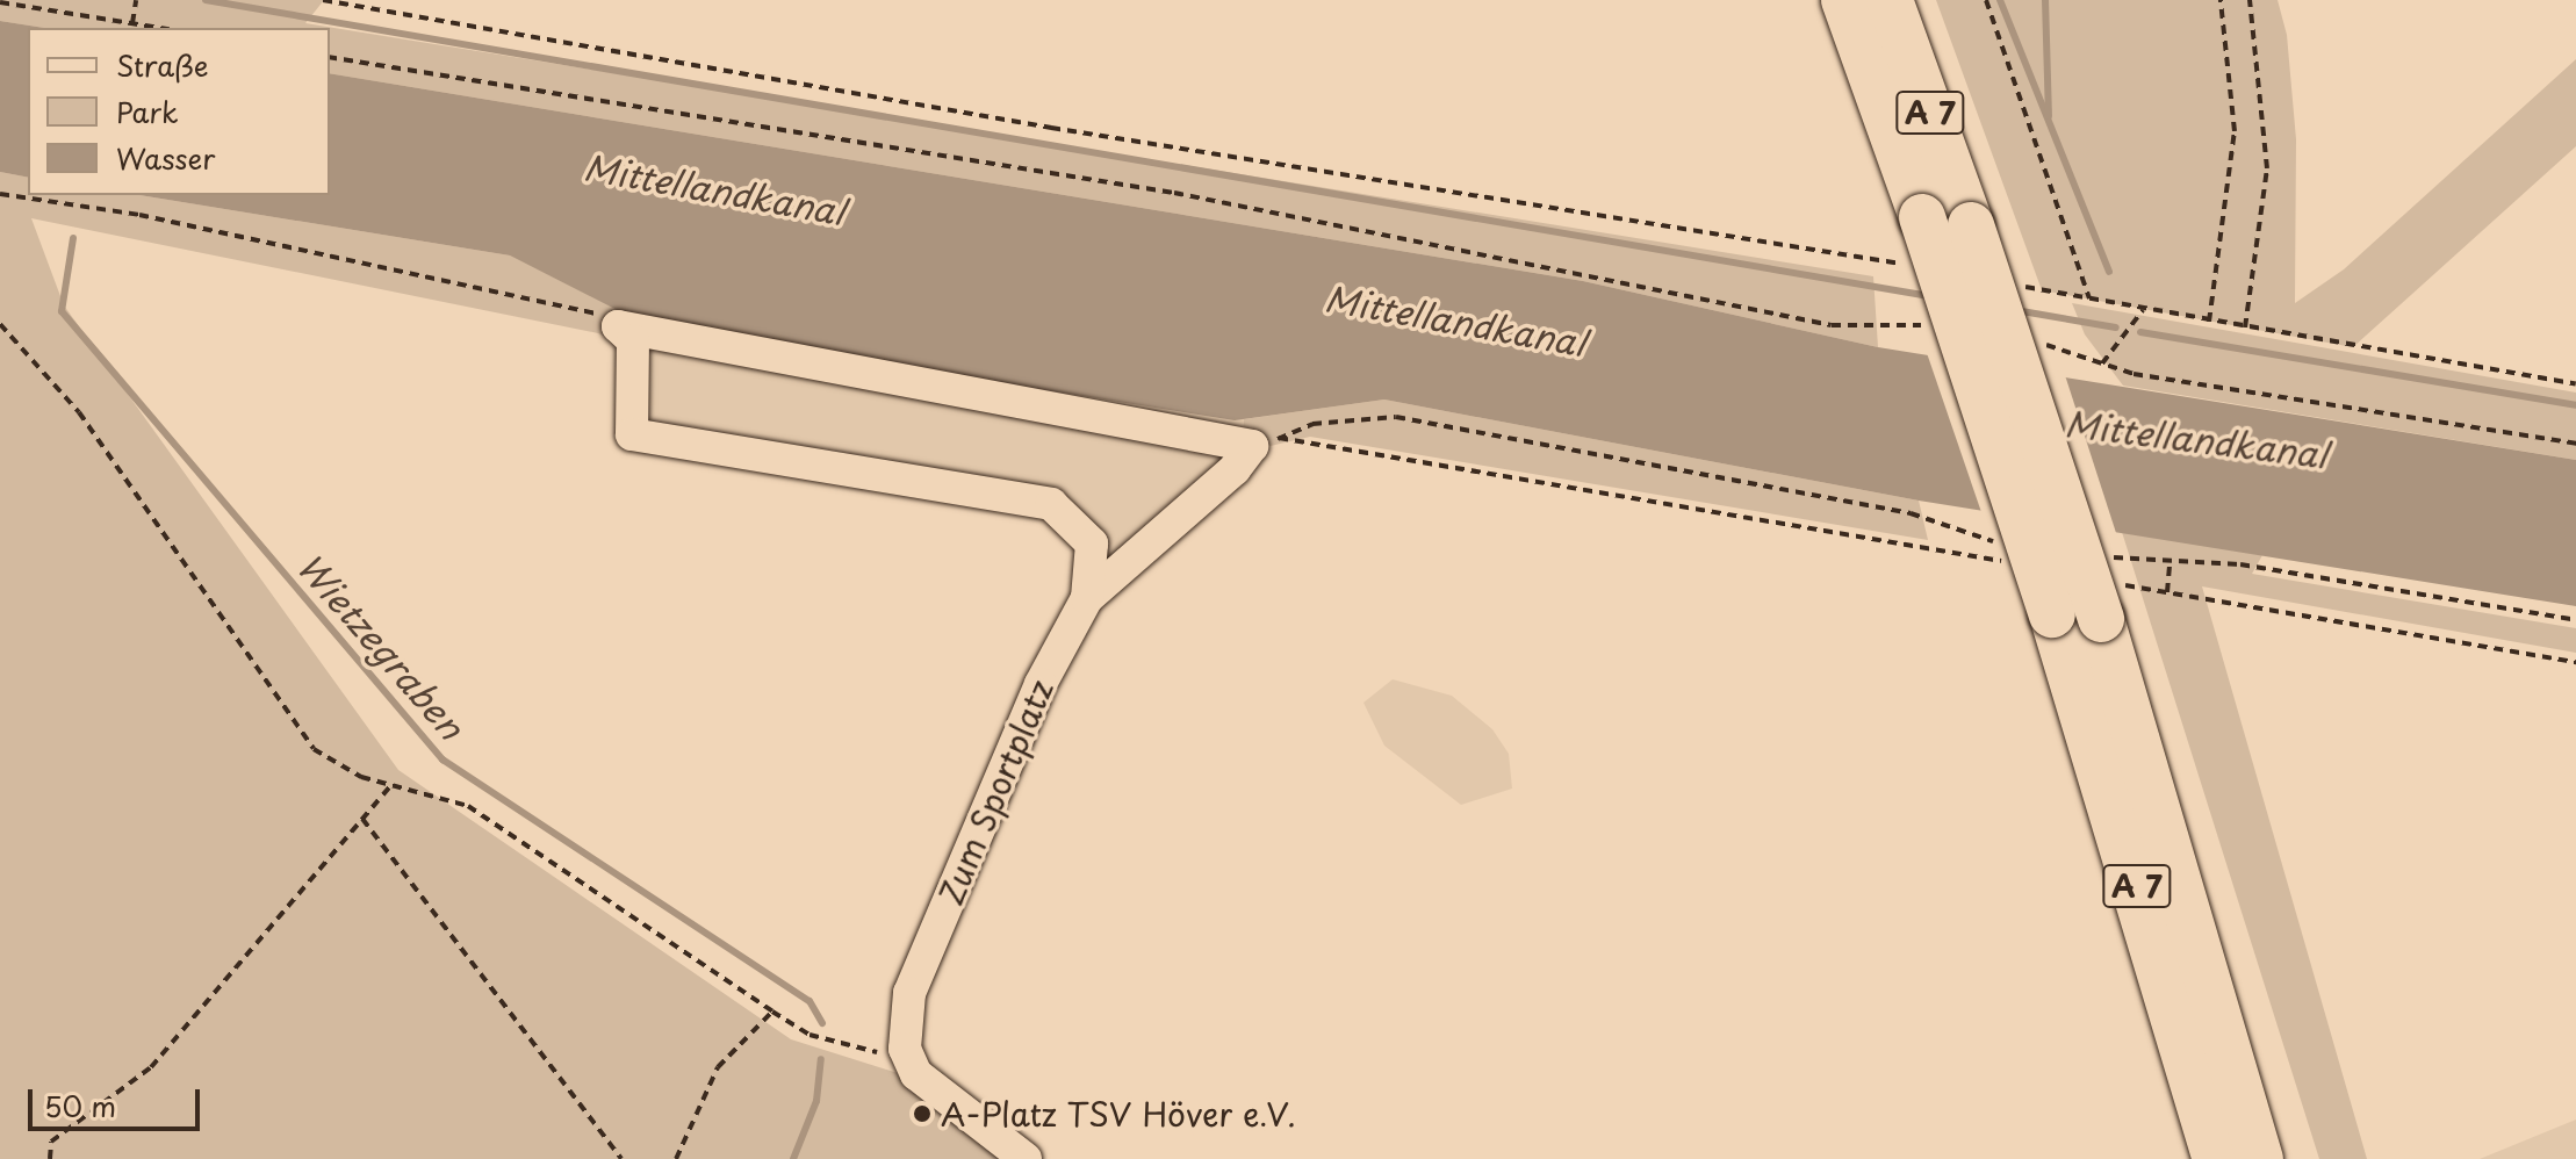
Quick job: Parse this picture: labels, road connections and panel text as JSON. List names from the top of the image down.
{
  "streets": {
    "highway": ["A 7"],
    "street": ["Zum Sportplatz"]
  },
  "water": ["Mittellandkanal", "Wietzegraben"],
  "places": ["A-Platz TSV Höver e.V."],
  "legend": ["Straße", "Park", "Wasser"],
  "scale_bar": "50 m"
}
